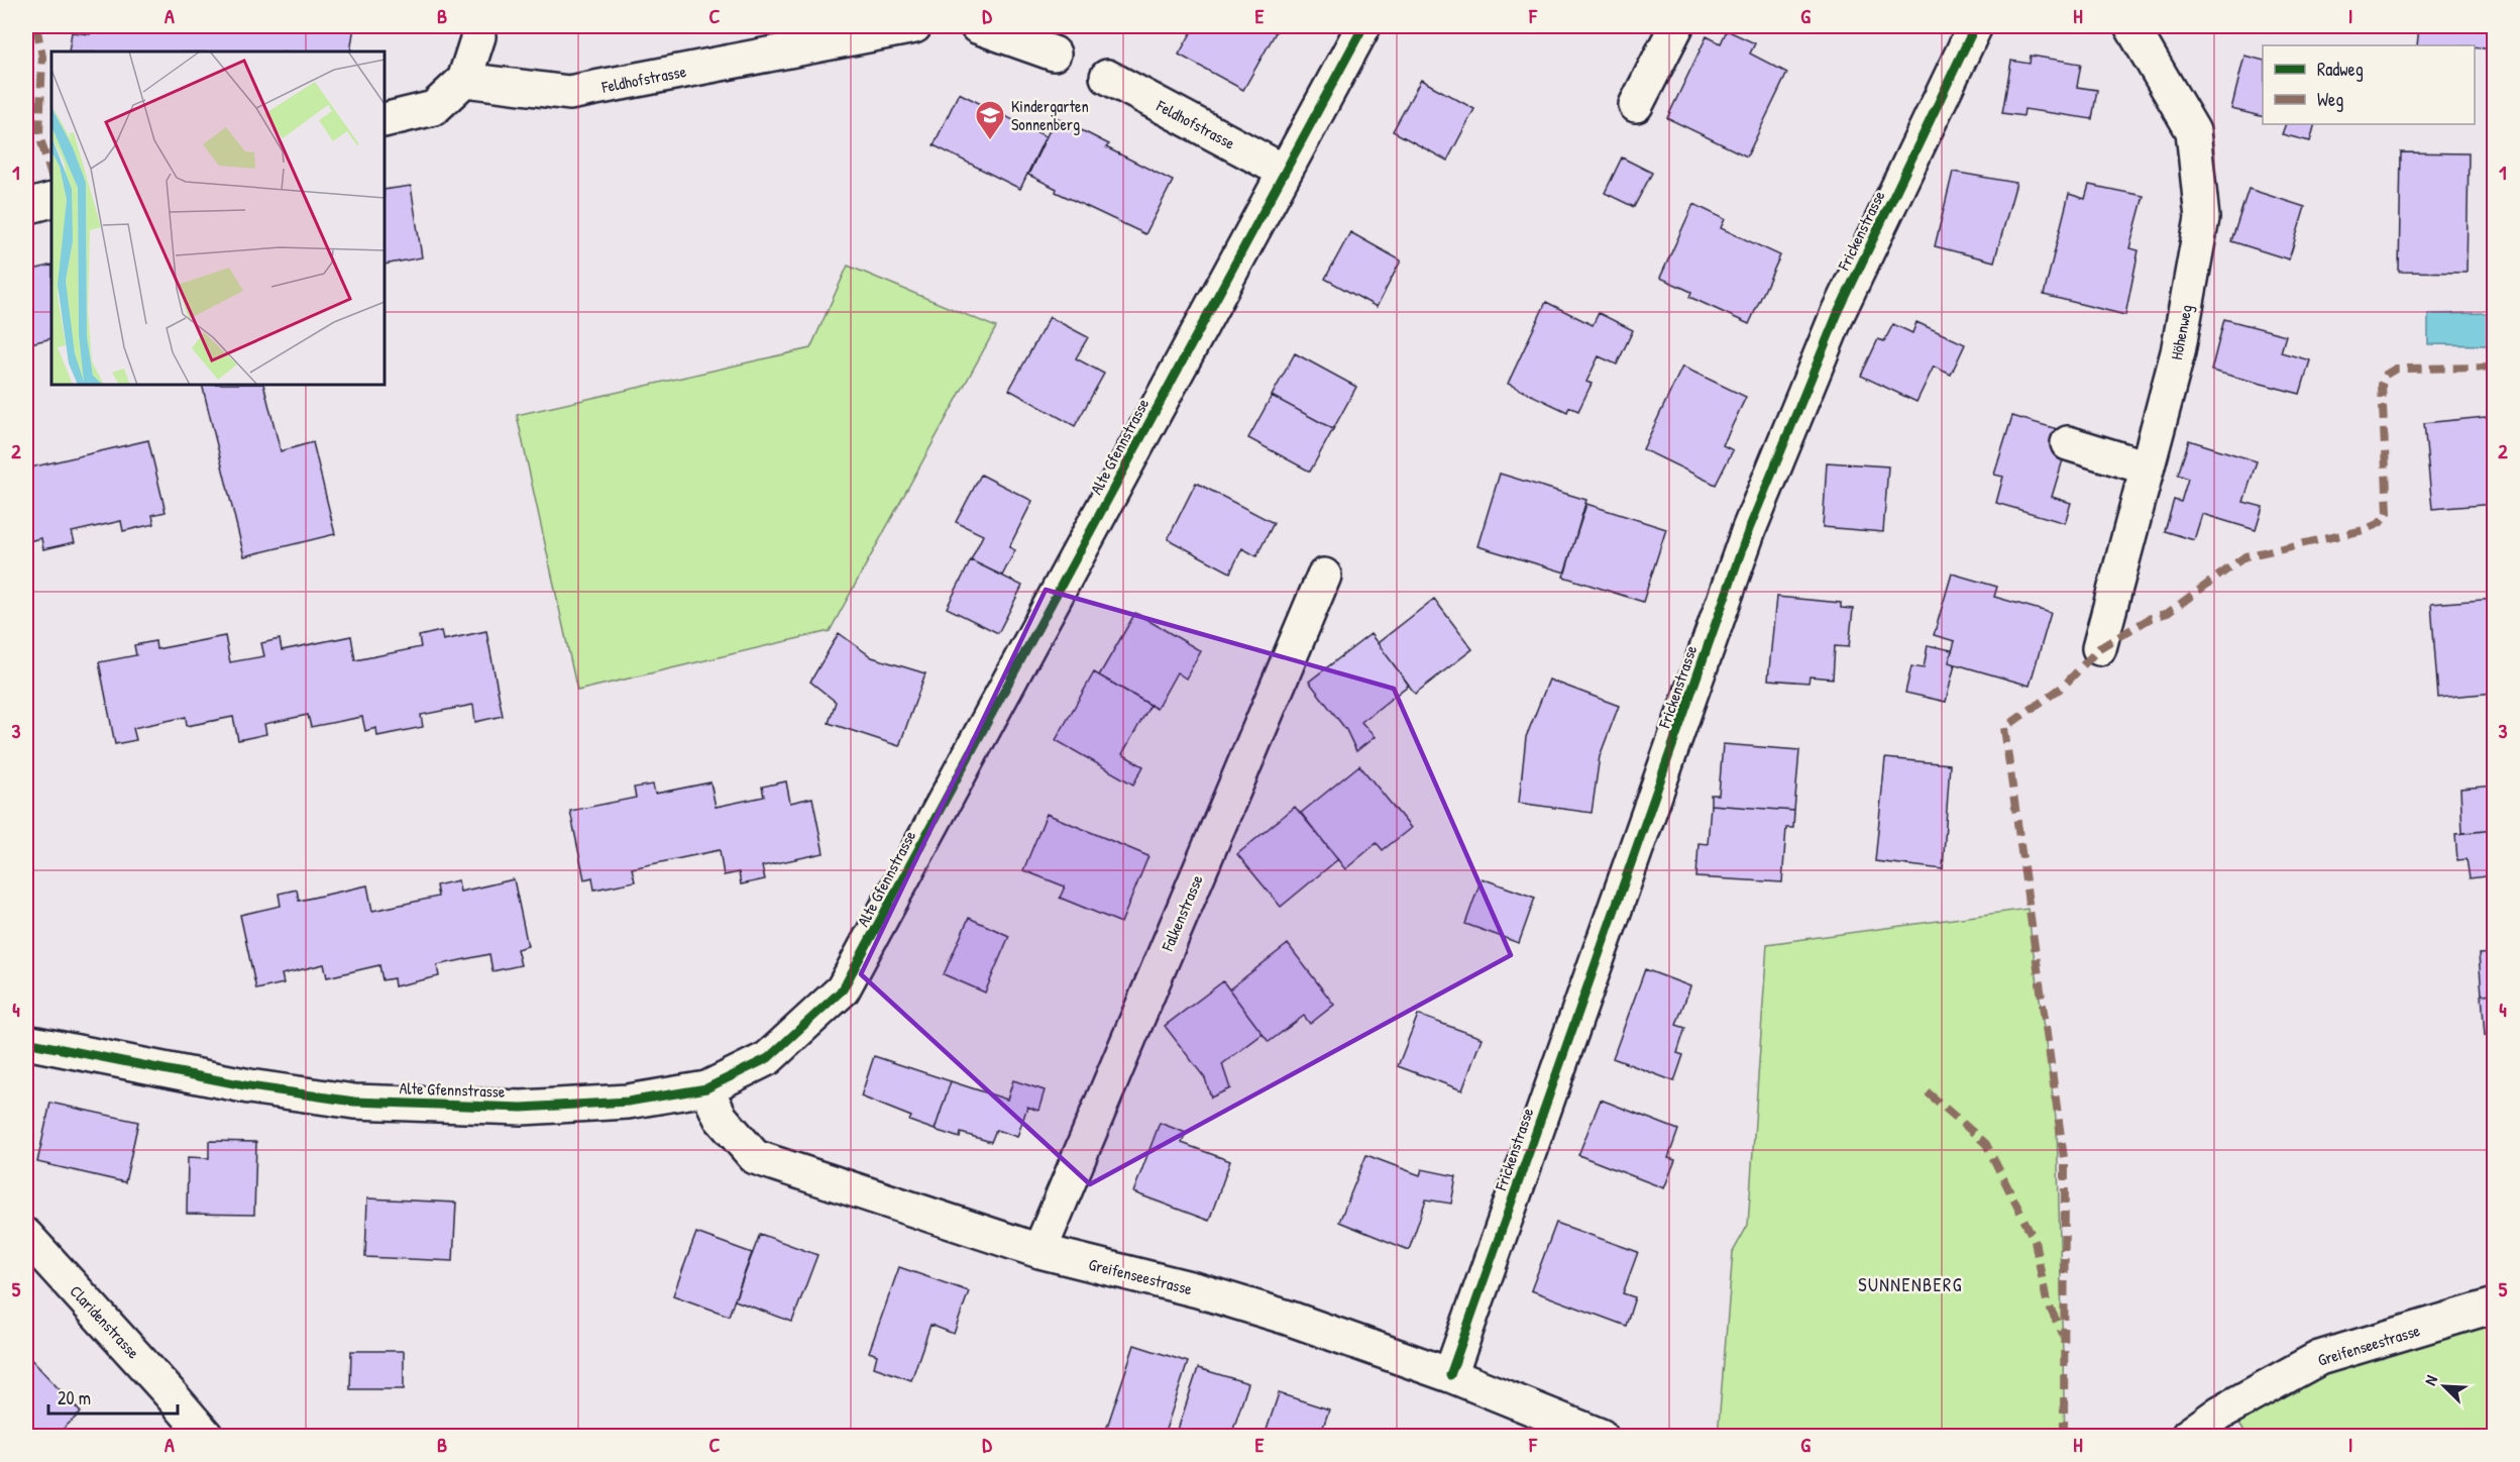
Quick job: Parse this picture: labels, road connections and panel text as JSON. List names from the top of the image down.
{
  "streets": {
    "street": [
      "Feldhofstrasse",
      "Frickenstrasse",
      "Höhenweg",
      "Alte Gfennstrasse",
      "Falkenstrasse",
      "Greifenseestrasse",
      "Claridenstrasse"
    ]
  },
  "crossings": [
    ["Feldhofstrasse", "Alte Gfennstrasse"],
    ["Frickenstrasse", "Greifenseestrasse"],
    ["Alte Gfennstrasse", "Greifenseestrasse"],
    ["Falkenstrasse", "Greifenseestrasse"]
  ],
  "districts": ["SUNNENBERG"],
  "places": {
    "school or university": ["Kindergarten Sonnenberg"]
  },
  "legend": ["Radweg", "Weg"],
  "scale_bar": "20 m",
  "north": "top left",
  "grid": {
    "columns": [
      "A",
      "B",
      "C",
      "D",
      "E",
      "F",
      "G",
      "H",
      "I"
    ],
    "rows": [
      "1",
      "2",
      "3",
      "4",
      "5"
    ]
  }
}
